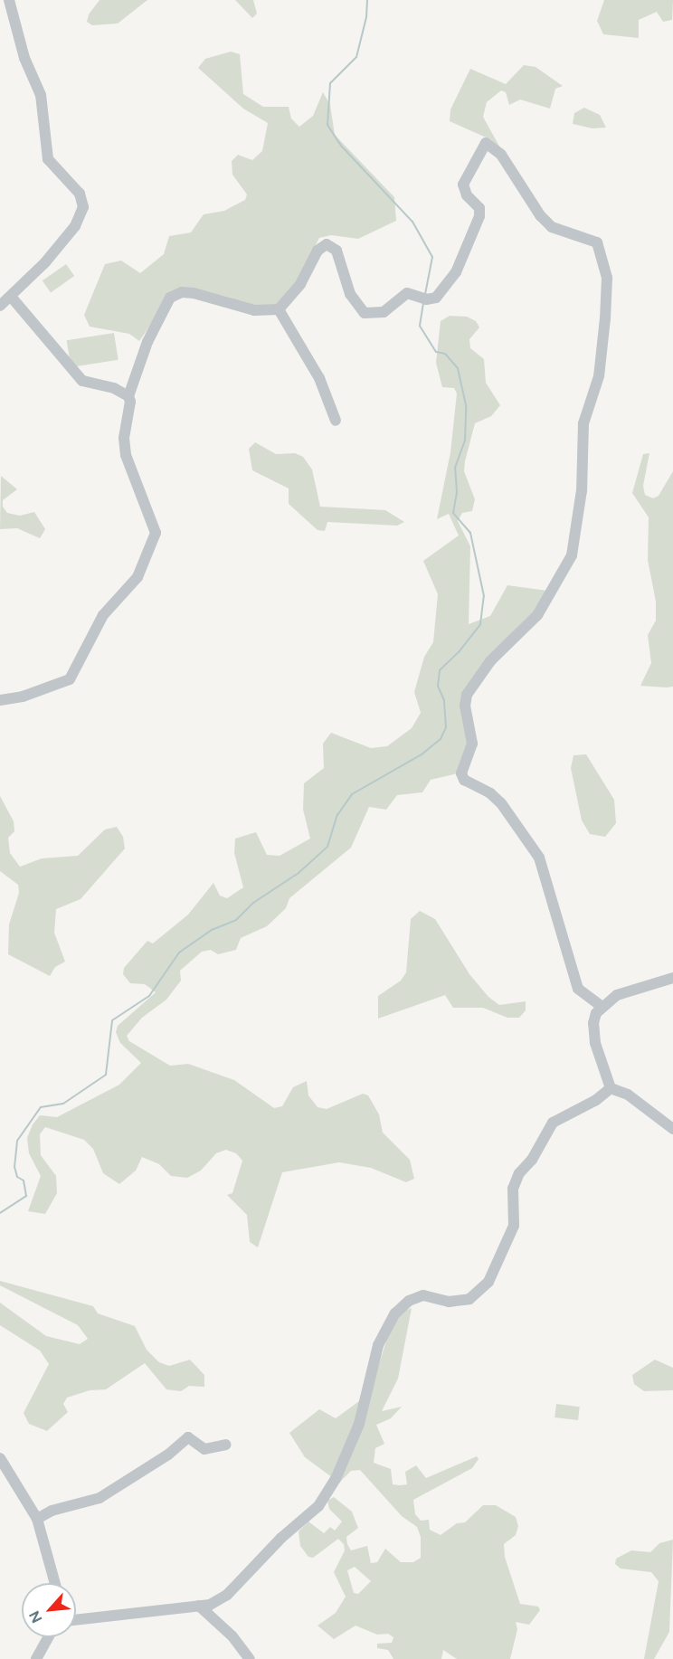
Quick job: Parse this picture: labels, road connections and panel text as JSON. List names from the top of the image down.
{
  "north": "bottom left"
}
